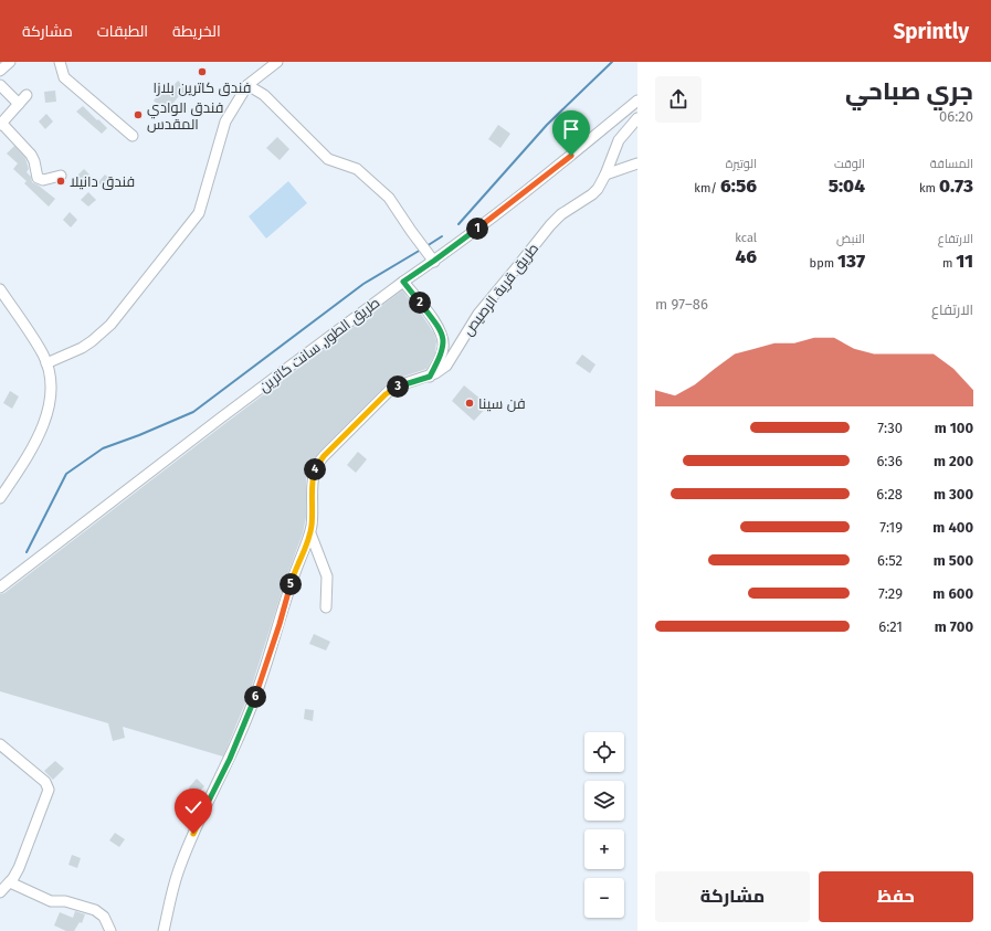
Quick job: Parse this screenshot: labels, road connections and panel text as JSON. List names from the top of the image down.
{
  "streets": {
    "street": ["طريق قرية الرصيص", "طريق الطور, سانت كاترين"]
  },
  "places": [
    "فندق كاترين بلازا",
    "فندق الوادي المقدس",
    "فندق دانيلا",
    "فن سينا"
  ],
  "page": {
    "header": "Sprintly",
    "nav": ["الخريطة", "الطبقات", "مشاركة"],
    "heading": ["جري صباحي", "06:20"],
    "stats": [
      ["المسافة", "0.73 km"],
      ["الوقت", "5:04"],
      ["الوتيرة", "6:56 /km"],
      ["الارتفاع", "11 m"],
      ["النبض", "137 bpm"],
      ["kcal", "46"]
    ],
    "pins": [
      "1",
      "2",
      "3",
      "4",
      "5",
      "6"
    ],
    "chart": ["الارتفاع", "86–97 m"],
    "list": [
      {
        "name": "100 m",
        "note": "7:30"
      },
      {
        "name": "200 m",
        "note": "6:36"
      },
      {
        "name": "300 m",
        "note": "6:28"
      },
      {
        "name": "400 m",
        "note": "7:19"
      },
      {
        "name": "500 m",
        "note": "6:52"
      },
      {
        "name": "600 m",
        "note": "7:29"
      },
      {
        "name": "700 m",
        "note": "6:21"
      }
    ],
    "map_buttons": ["+", "−"],
    "buttons": ["حفظ", "مشاركة"]
  }
}
